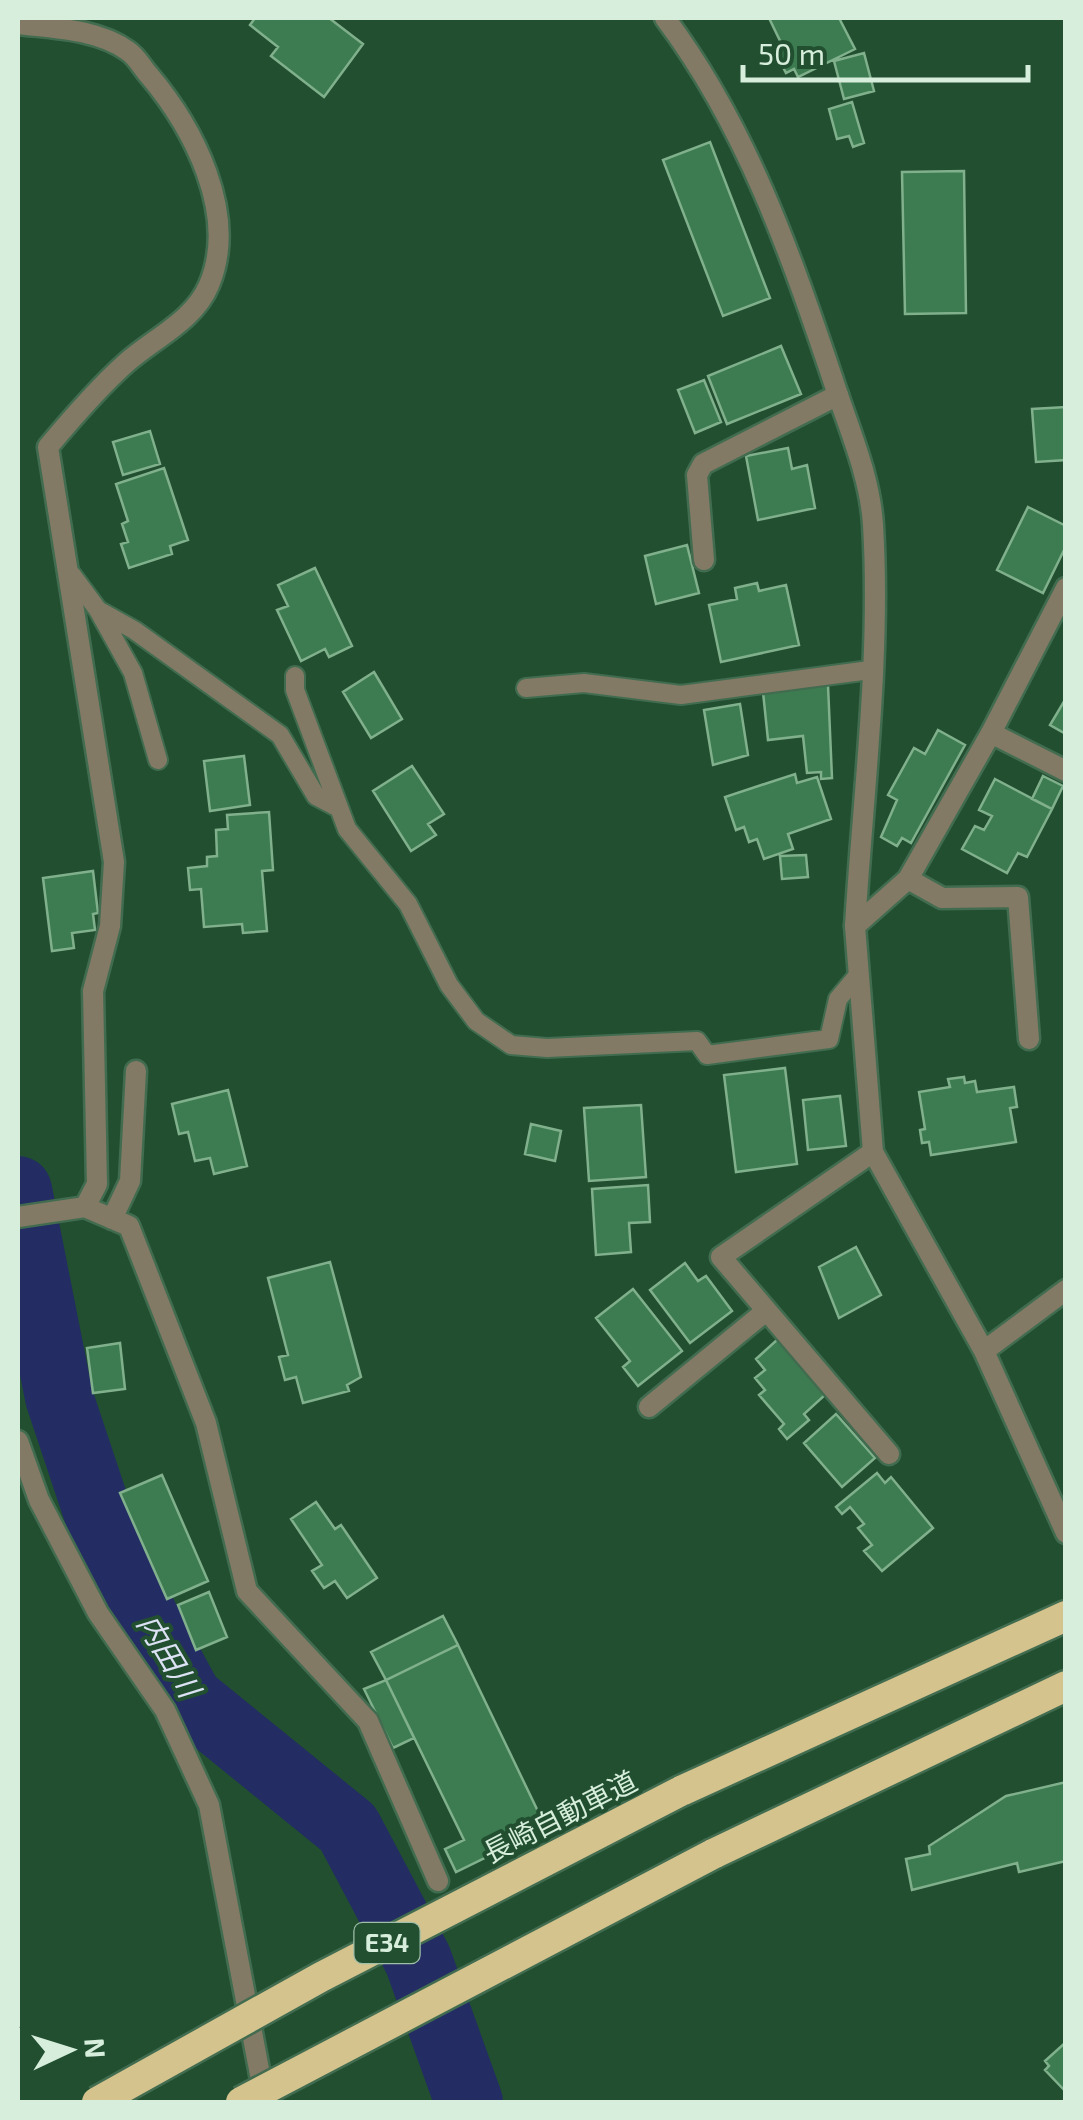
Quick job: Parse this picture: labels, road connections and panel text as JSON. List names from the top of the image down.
{
  "streets": {
    "highway": ["長崎自動車道", "E34"]
  },
  "water": ["内田川"],
  "scale_bar": "50 m",
  "north": "right"
}
